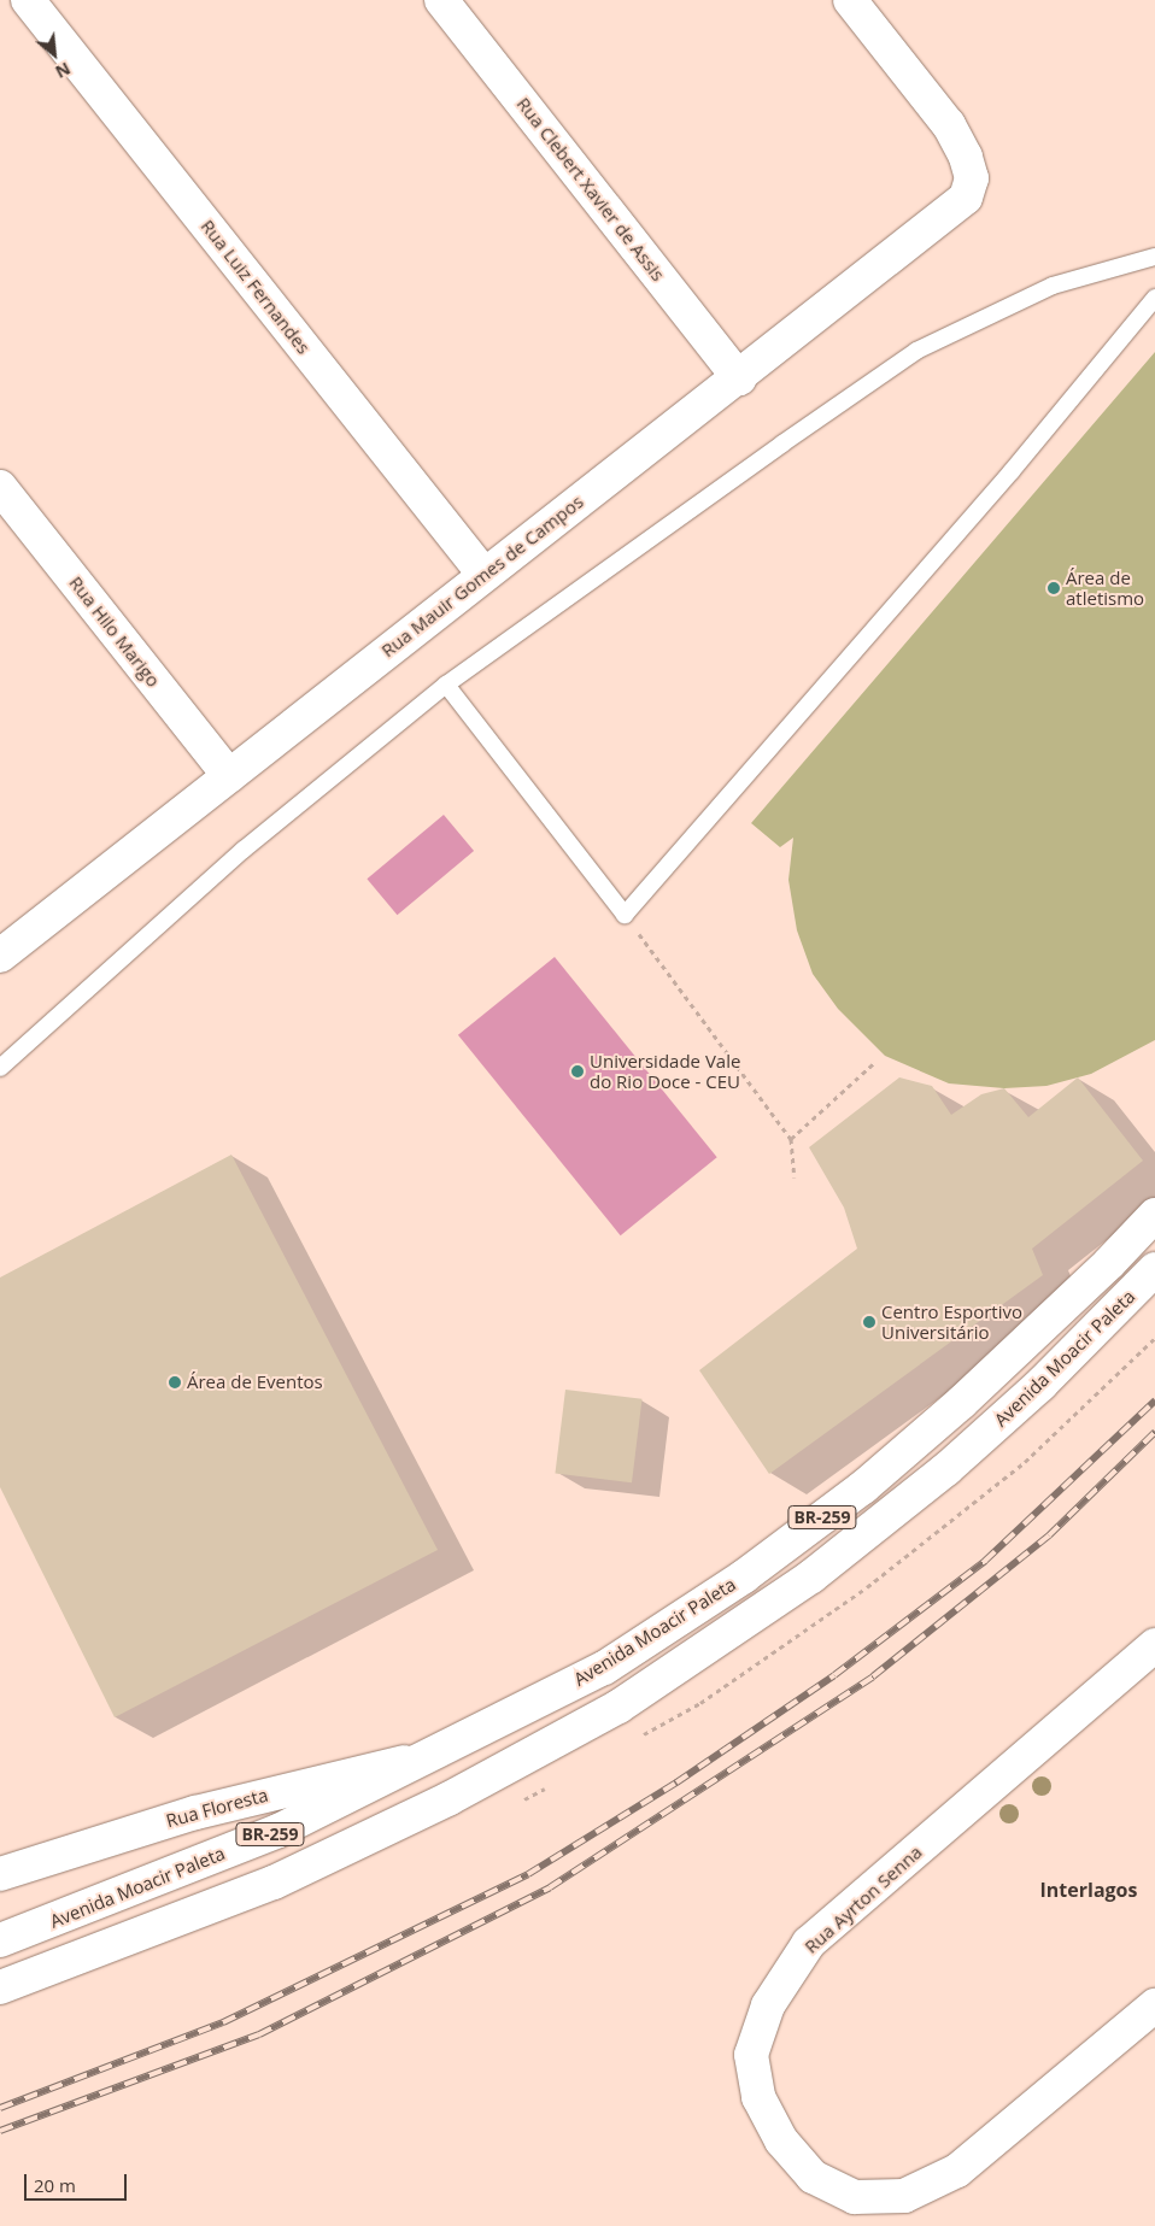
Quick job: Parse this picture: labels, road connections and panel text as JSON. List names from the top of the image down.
{
  "streets": {
    "street": [
      "Rua Clebert Xavier de Assis",
      "Rua Luiz Fernandes",
      "Rua Mauir Gomes de Campos",
      "Rua Hilo Marigo",
      "Avenida Moacir Paleta",
      "BR-259",
      "Rua Floresta",
      "Rua Ayrton Senna"
    ]
  },
  "crossings": [
    ["Rua Clebert Xavier de Assis", "Rua Mauir Gomes de Campos"],
    ["Rua Luiz Fernandes", "Rua Mauir Gomes de Campos"],
    ["Rua Mauir Gomes de Campos", "Rua Hilo Marigo"],
    ["Avenida Moacir Paleta", "Rua Floresta"]
  ],
  "districts": ["Interlagos"],
  "places": [
    "Área de atletismo",
    "Universidade Vale do Rio Doce - CEU",
    "Centro Esportivo Universitário",
    "Área de Eventos"
  ],
  "scale_bar": "20 m",
  "north": "bottom right"
}
